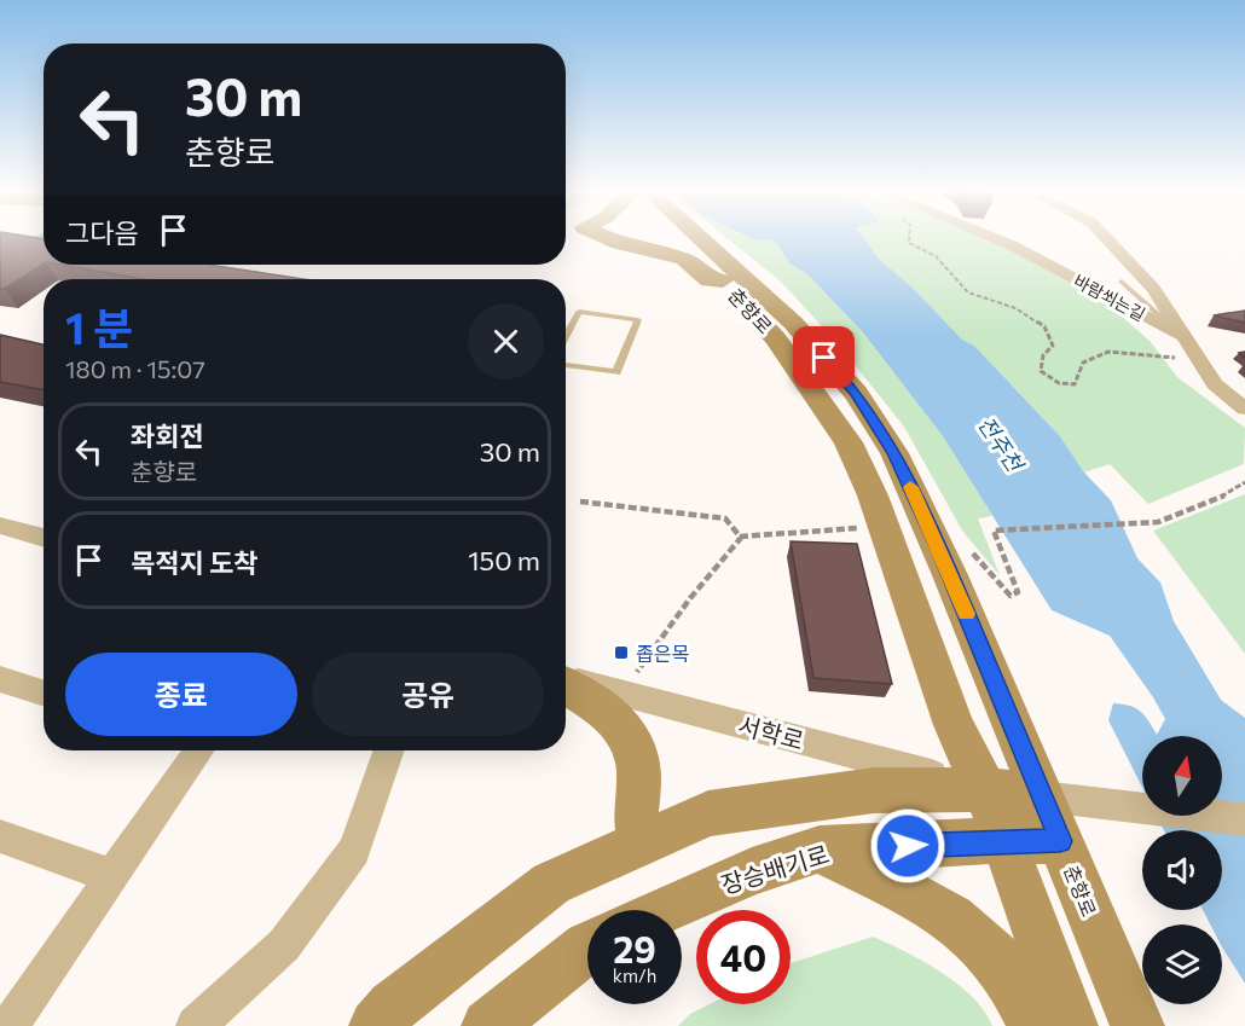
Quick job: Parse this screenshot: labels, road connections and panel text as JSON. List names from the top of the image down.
{
  "streets": {
    "street": [
      "바람쐬는길",
      "춘향로",
      "서학로",
      "장승배기로"
    ]
  },
  "crossings": [
    ["춘향로", "서학로"],
    ["춘향로", "장승배기로"]
  ],
  "water": ["전주천"],
  "places": {
    "transit": ["좁은목"]
  },
  "north": "top",
  "page": {
    "turn": ["30 m", "춘향로"],
    "then": "그다음",
    "heading": ["1 분", "180 m · 15:07"],
    "list": [
      {
        "name": "좌회전",
        "note": "춘향로",
        "value": "30 m"
      },
      {
        "name": "목적지 도착",
        "value": "150 m"
      }
    ],
    "buttons": ["종료", "공유"],
    "speed": "29 km/h",
    "limit": "40"
  }
}
